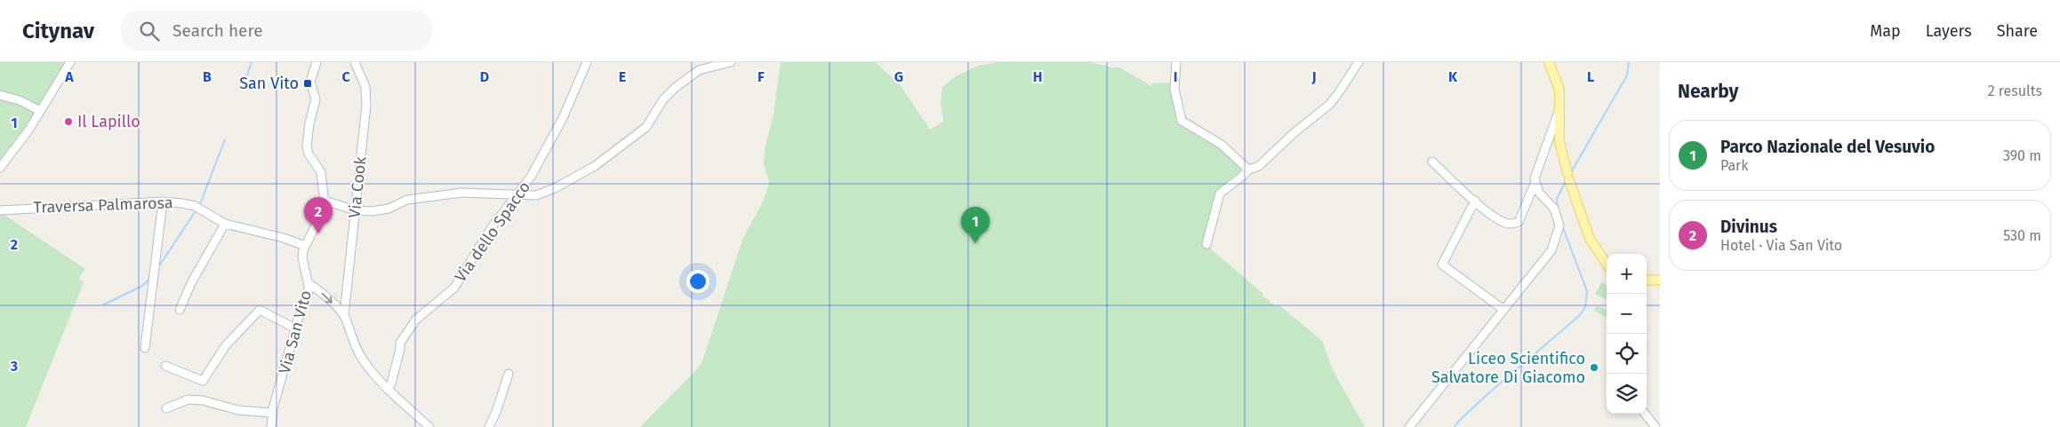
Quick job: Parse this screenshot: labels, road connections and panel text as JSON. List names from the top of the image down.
{
  "streets": {
    "street": [
      "Via Cook",
      "Traversa Palmarosa",
      "Via dello Spacco",
      "Via San Vito"
    ]
  },
  "crossings": [
    ["Traversa Palmarosa", "Via San Vito"]
  ],
  "places": {
    "transit": ["San Vito"],
    "other": ["Il Lapillo", "Liceo Scientifico Salvatore Di Giacomo"]
  },
  "page": {
    "header": "Citynav",
    "search": "Search here",
    "nav": ["Map", "Layers", "Share"],
    "heading": ["Nearby", "2 results"],
    "list": [
      {
        "mark": "1",
        "name": "Parco Nazionale del Vesuvio",
        "note": "Park",
        "value": "390 m"
      },
      {
        "mark": "2",
        "name": "Divinus",
        "note": "Hotel · Via San Vito",
        "value": "530 m"
      }
    ],
    "pins": ["2", "1"],
    "map_buttons": ["+", "−"]
  },
  "grid": {
    "columns": [
      "A",
      "B",
      "C",
      "D",
      "E",
      "F",
      "G",
      "H",
      "I",
      "J",
      "K",
      "L"
    ],
    "rows": ["1", "2", "3"]
  }
}
